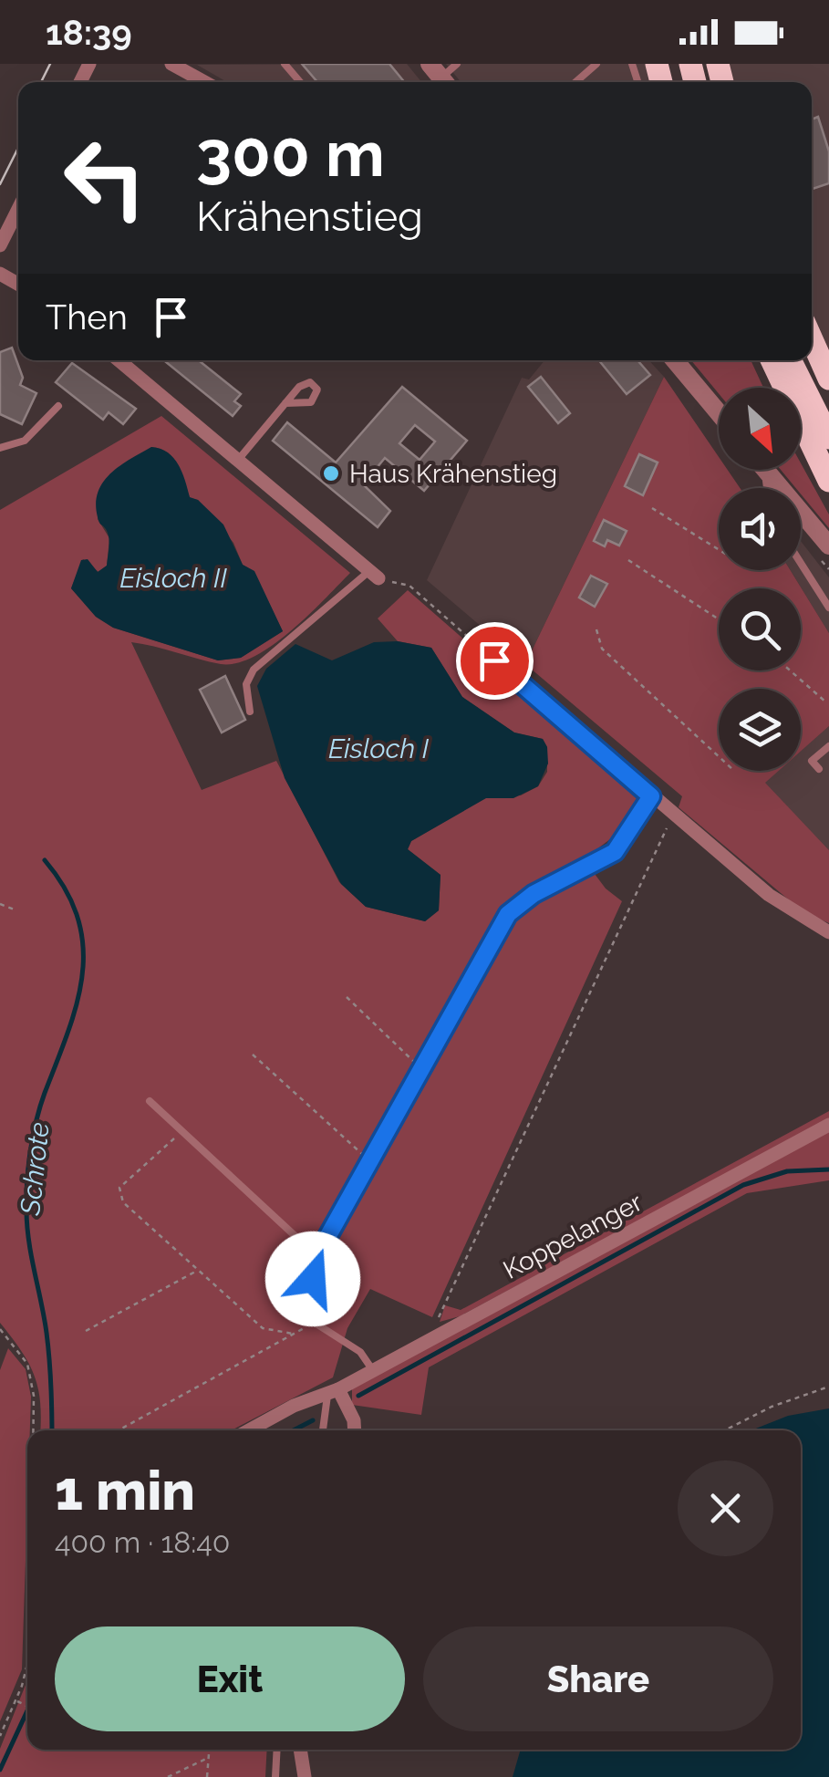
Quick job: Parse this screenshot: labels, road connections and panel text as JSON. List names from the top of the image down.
{
  "streets": {
    "street": ["Koppelanger"]
  },
  "water": ["Eisloch II", "Eisloch I", "Schrote"],
  "places": ["Haus Krähenstieg"],
  "north": "bottom right",
  "page": {
    "status": "18:39",
    "turn": ["300 m", "Krähenstieg"],
    "then": "Then",
    "heading": ["1 min", "400 m · 18:40"],
    "buttons": ["Exit", "Share"]
  }
}
